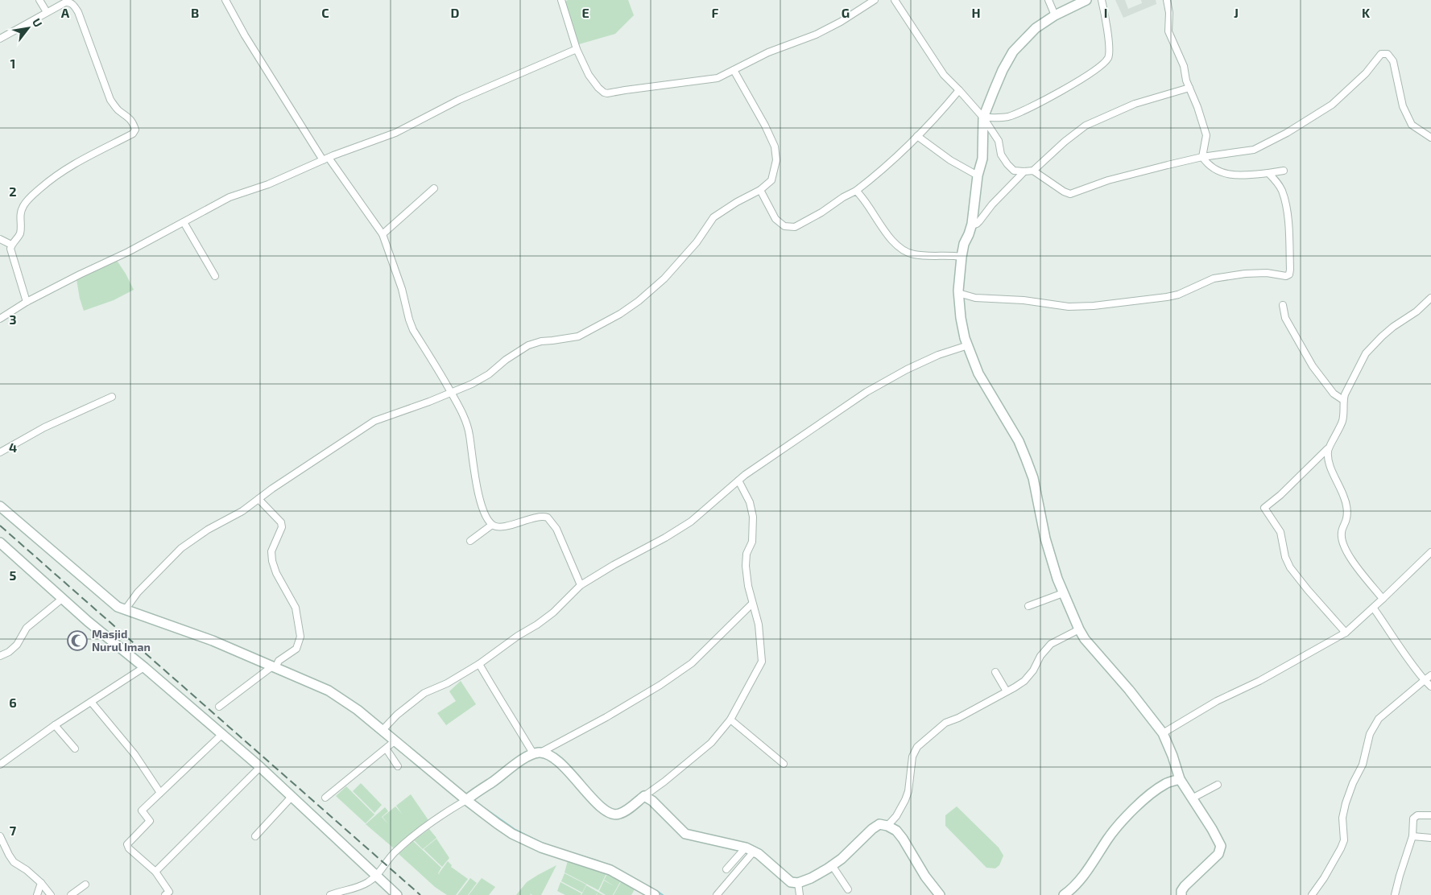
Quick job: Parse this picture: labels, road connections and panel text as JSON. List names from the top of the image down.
{
  "places": {
    "mosque": ["Masjid Nurul Iman"]
  },
  "north": "top right",
  "grid": {
    "columns": [
      "A",
      "B",
      "C",
      "D",
      "E",
      "F",
      "G",
      "H",
      "I",
      "J",
      "K"
    ],
    "rows": [
      "1",
      "2",
      "3",
      "4",
      "5",
      "6",
      "7"
    ]
  }
}
